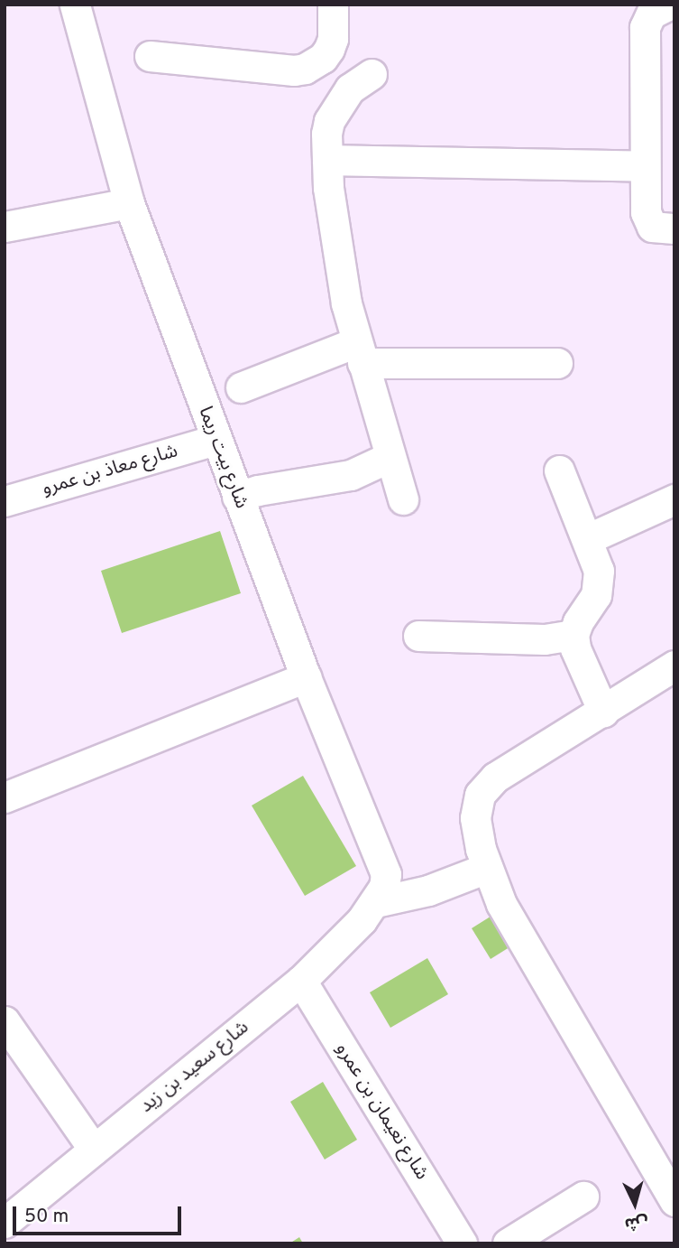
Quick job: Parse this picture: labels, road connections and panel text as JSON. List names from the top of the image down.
{
  "streets": {
    "street": [
      "شارع بيت ريما",
      "شارع معاذ بن عمرو",
      "شارع سعيد بن زيد",
      "شارع نعيمان بن عمرو"
    ]
  },
  "crossings": [
    ["شارع بيت ريما", "شارع معاذ بن عمرو"],
    ["شارع بيت ريما", "شارع سعيد بن زيد"],
    ["شارع سعيد بن زيد", "شارع نعيمان بن عمرو"]
  ],
  "scale_bar": "50 m",
  "north": "bottom"
}
